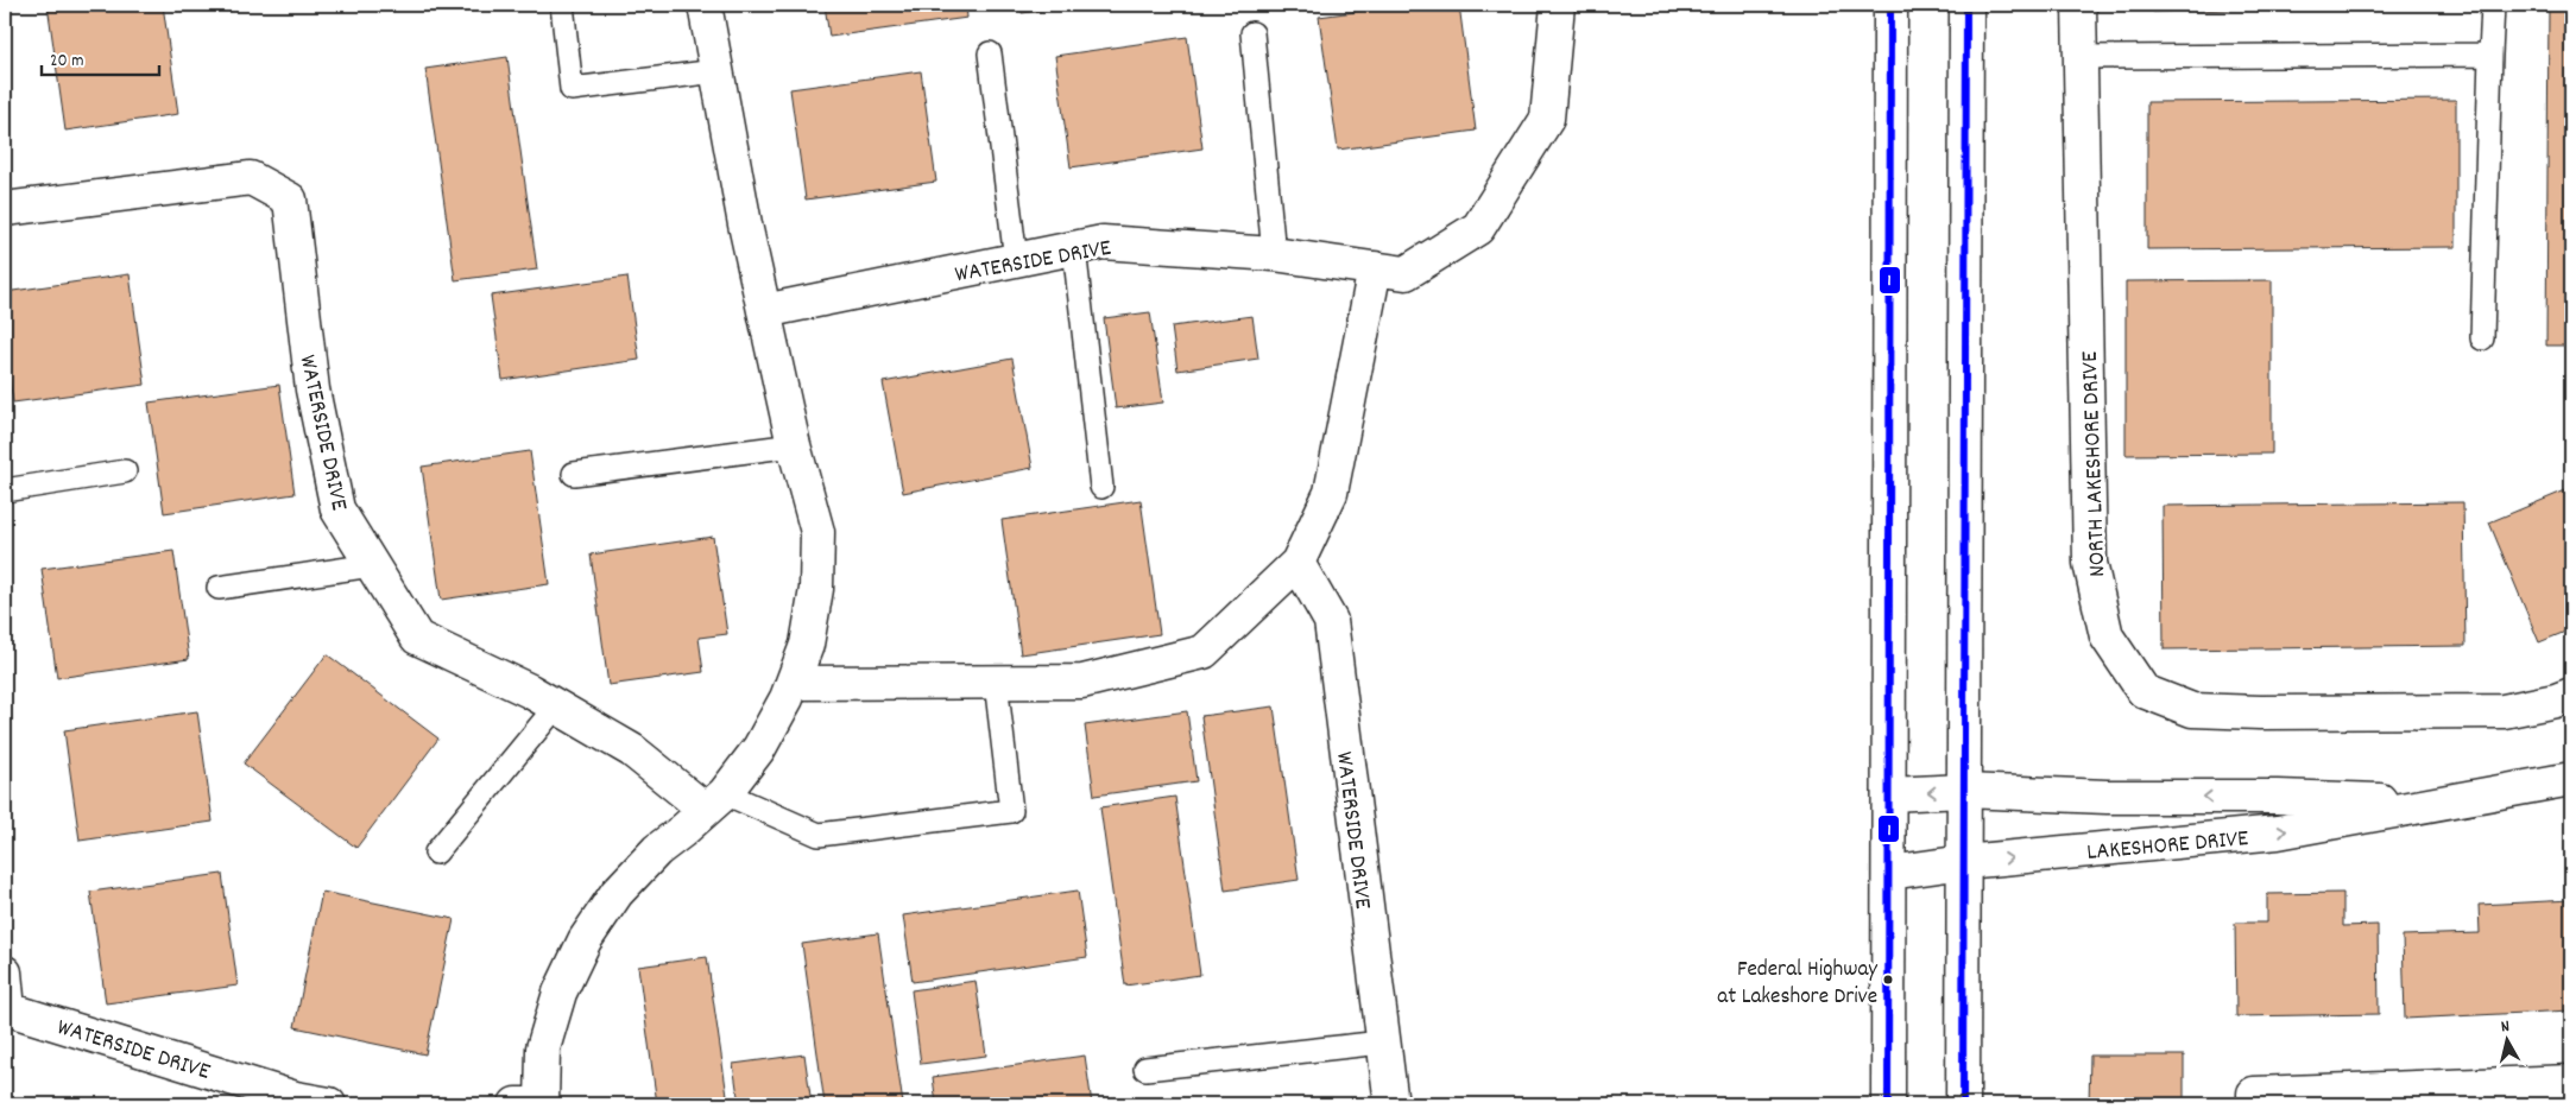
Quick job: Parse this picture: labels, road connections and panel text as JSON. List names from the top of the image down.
{
  "streets": {
    "street": ["WATERSIDE DRIVE", "NORTH LAKESHORE DRIVE", "LAKESHORE DRIVE"]
  },
  "places": ["Federal Highway at Lakeshore Drive"],
  "lines": ["transit line 1"],
  "scale_bar": "20 m",
  "north": "top"
}
